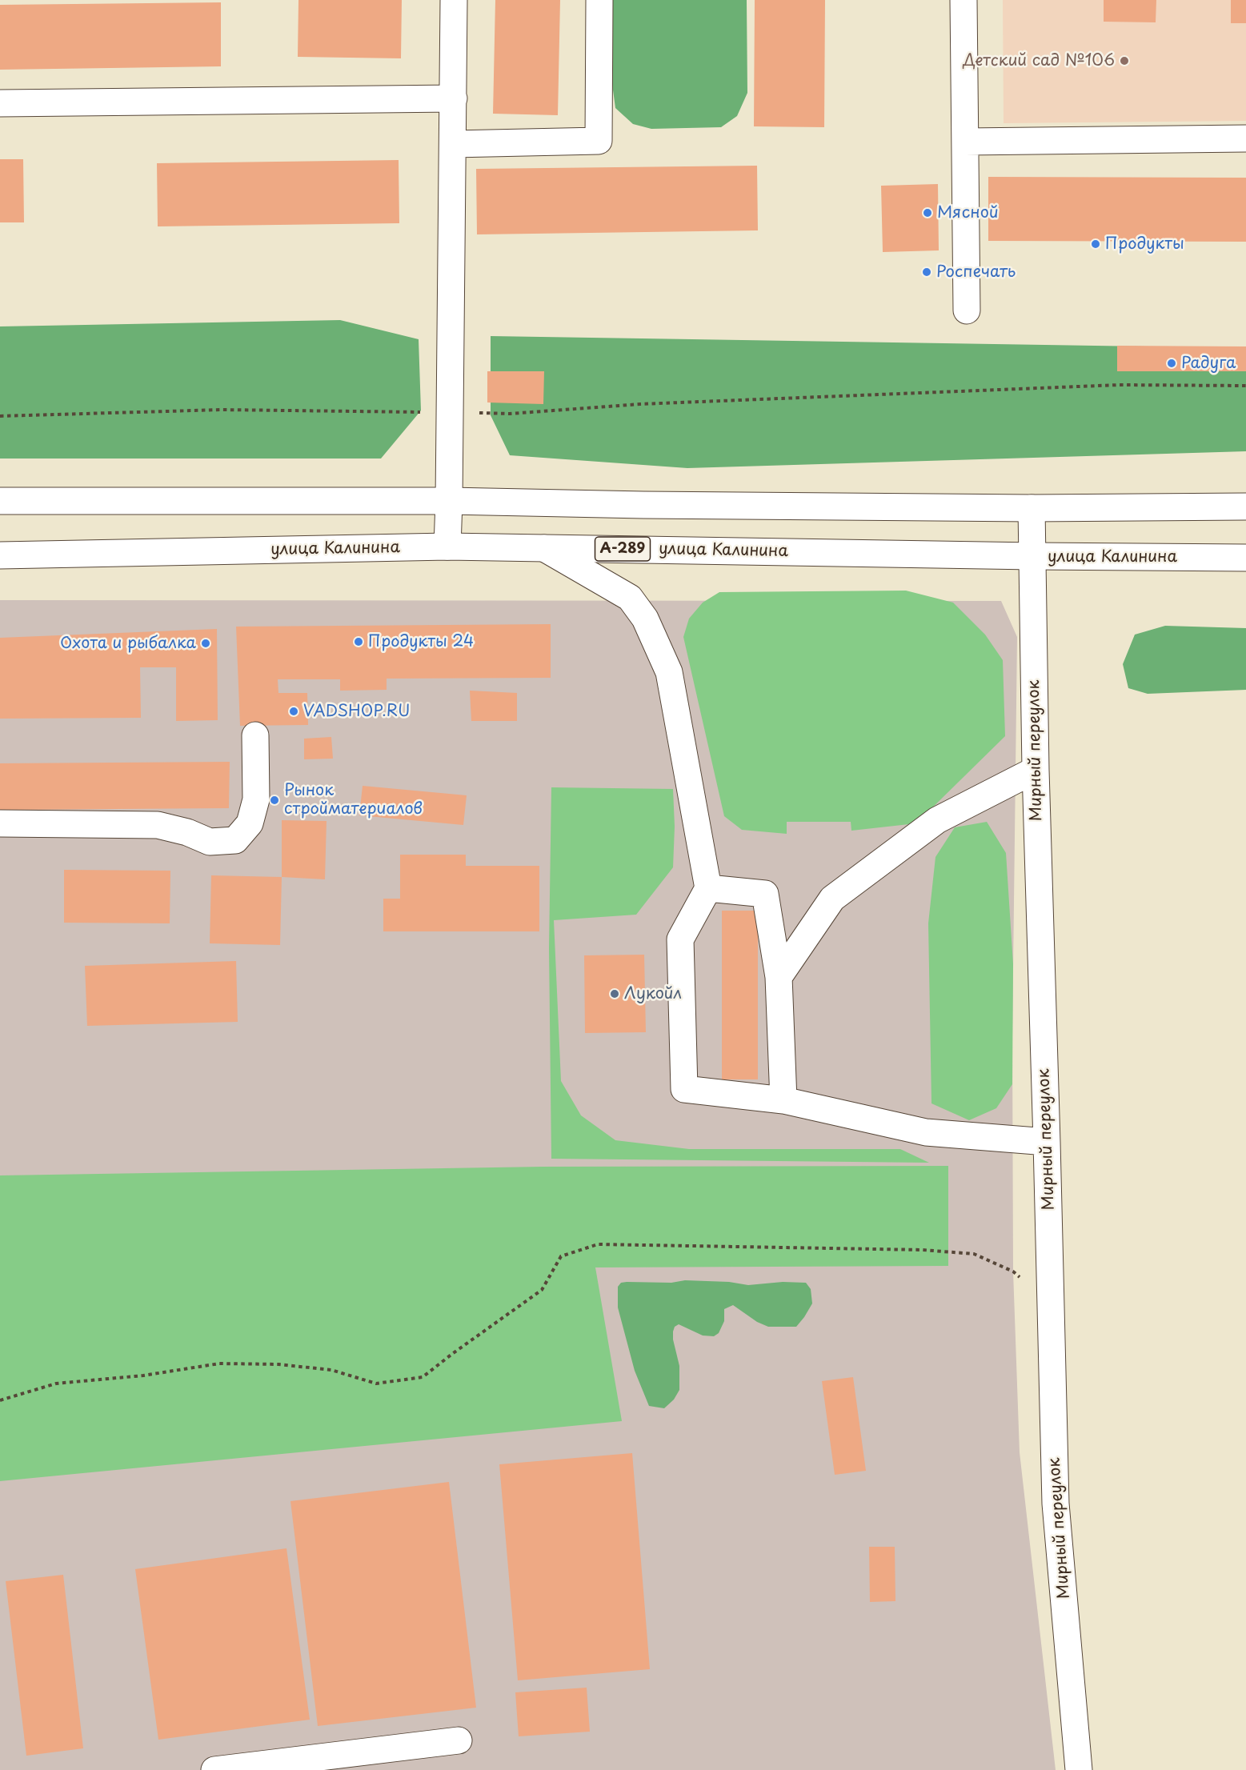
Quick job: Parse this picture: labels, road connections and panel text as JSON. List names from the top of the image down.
{
  "streets": {
    "main road": ["улица Калинина", "А-289", "Мирный переулок"]
  },
  "crossings": [
    ["улица Калинина", "Мирный переулок"]
  ],
  "places": [
    "Детский сад №106",
    "Мясной",
    "Продукты",
    "Роспечать",
    "Радуга",
    "Продукты 24",
    "Охота и рыбалка",
    "VADSHOP.RU",
    "Рынок стройматериалов",
    "Лукойл"
  ]
}
